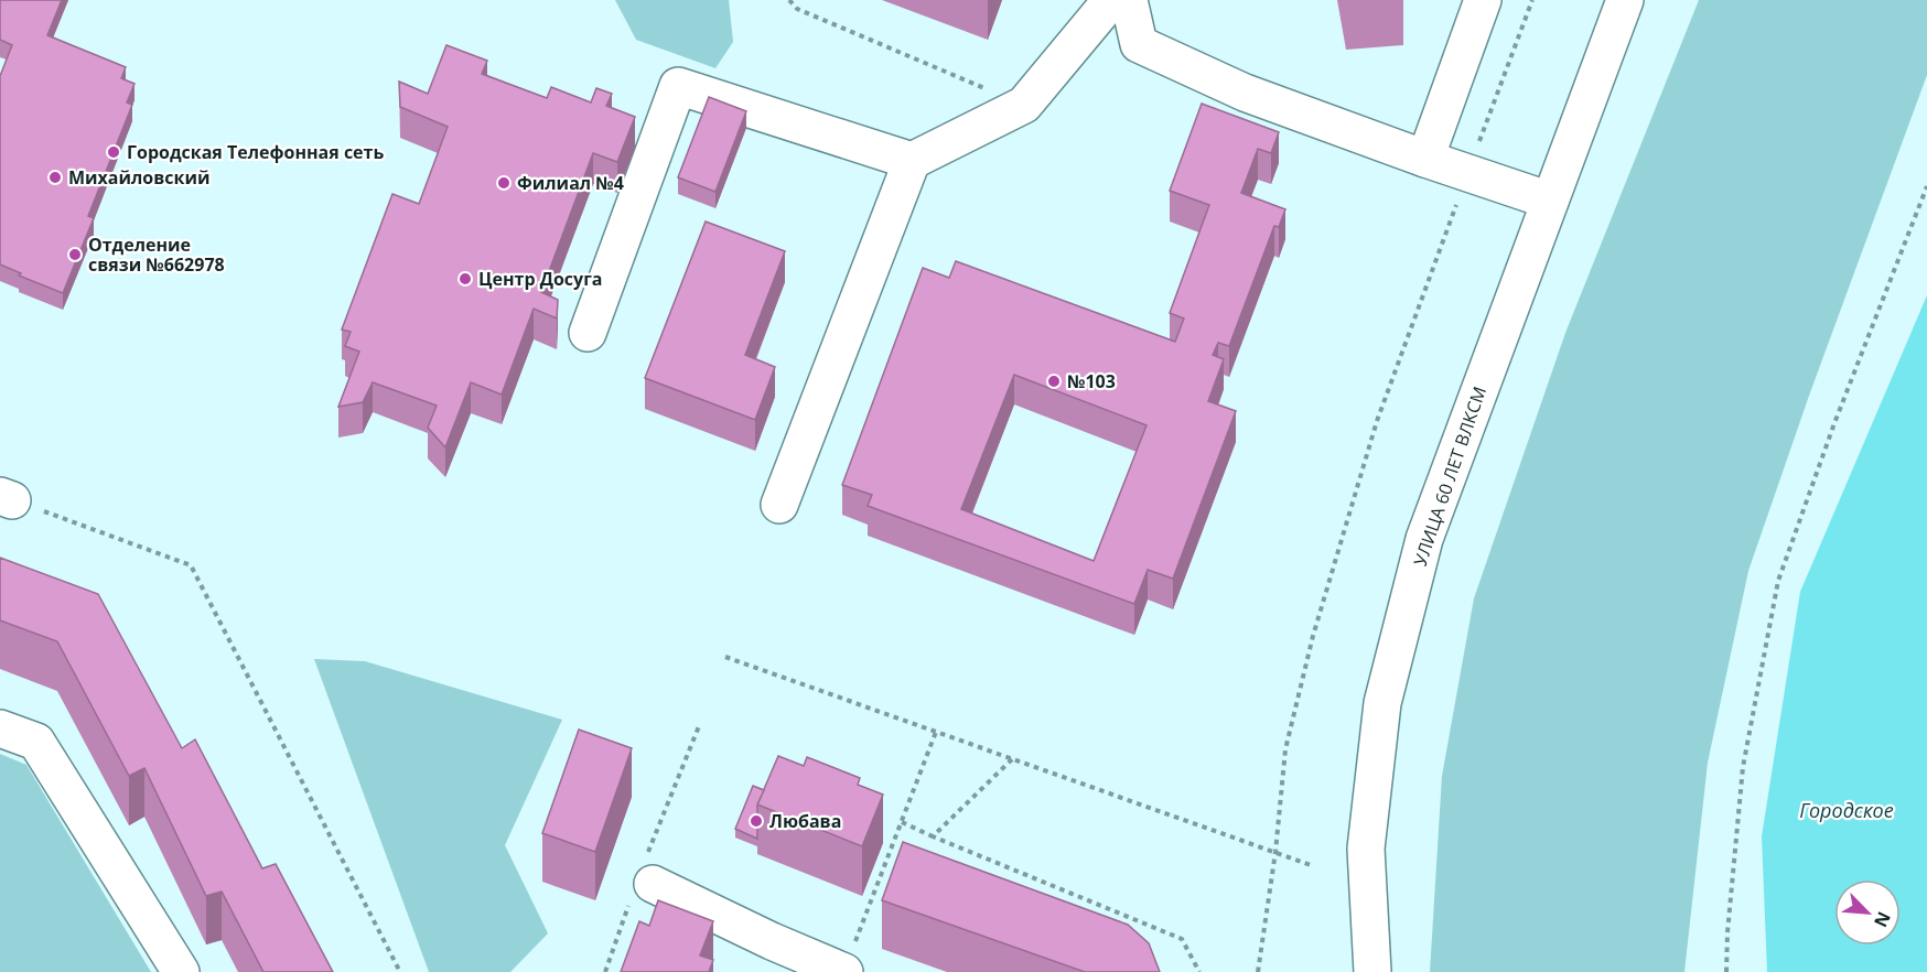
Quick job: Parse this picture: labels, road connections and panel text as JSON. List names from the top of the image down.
{
  "streets": {
    "street": ["УЛИЦА 60 ЛЕТ ВЛКСМ"]
  },
  "water": ["Городское"],
  "places": [
    "Городская Телефонная сеть",
    "Михайловский",
    "Филиал №4",
    "Отделение связи №662978",
    "Центр Досуга",
    "№103",
    "Любава"
  ],
  "north": "bottom right"
}
